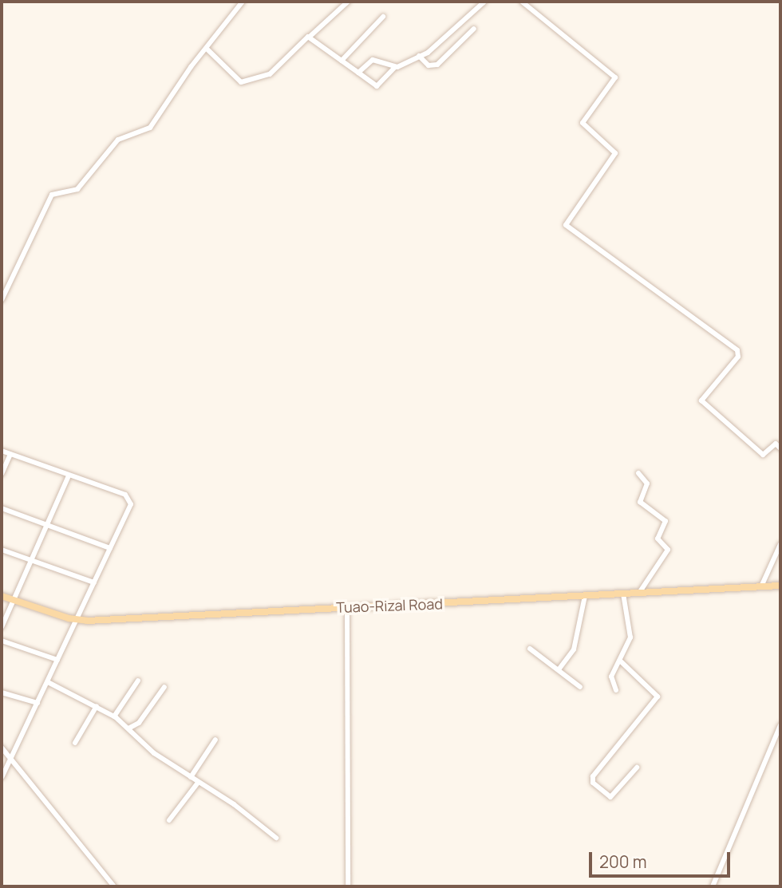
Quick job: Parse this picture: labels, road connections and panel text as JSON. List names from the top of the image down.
{
  "streets": {
    "main road": ["Tuao-Rizal Road"]
  },
  "scale_bar": "200 m"
}
